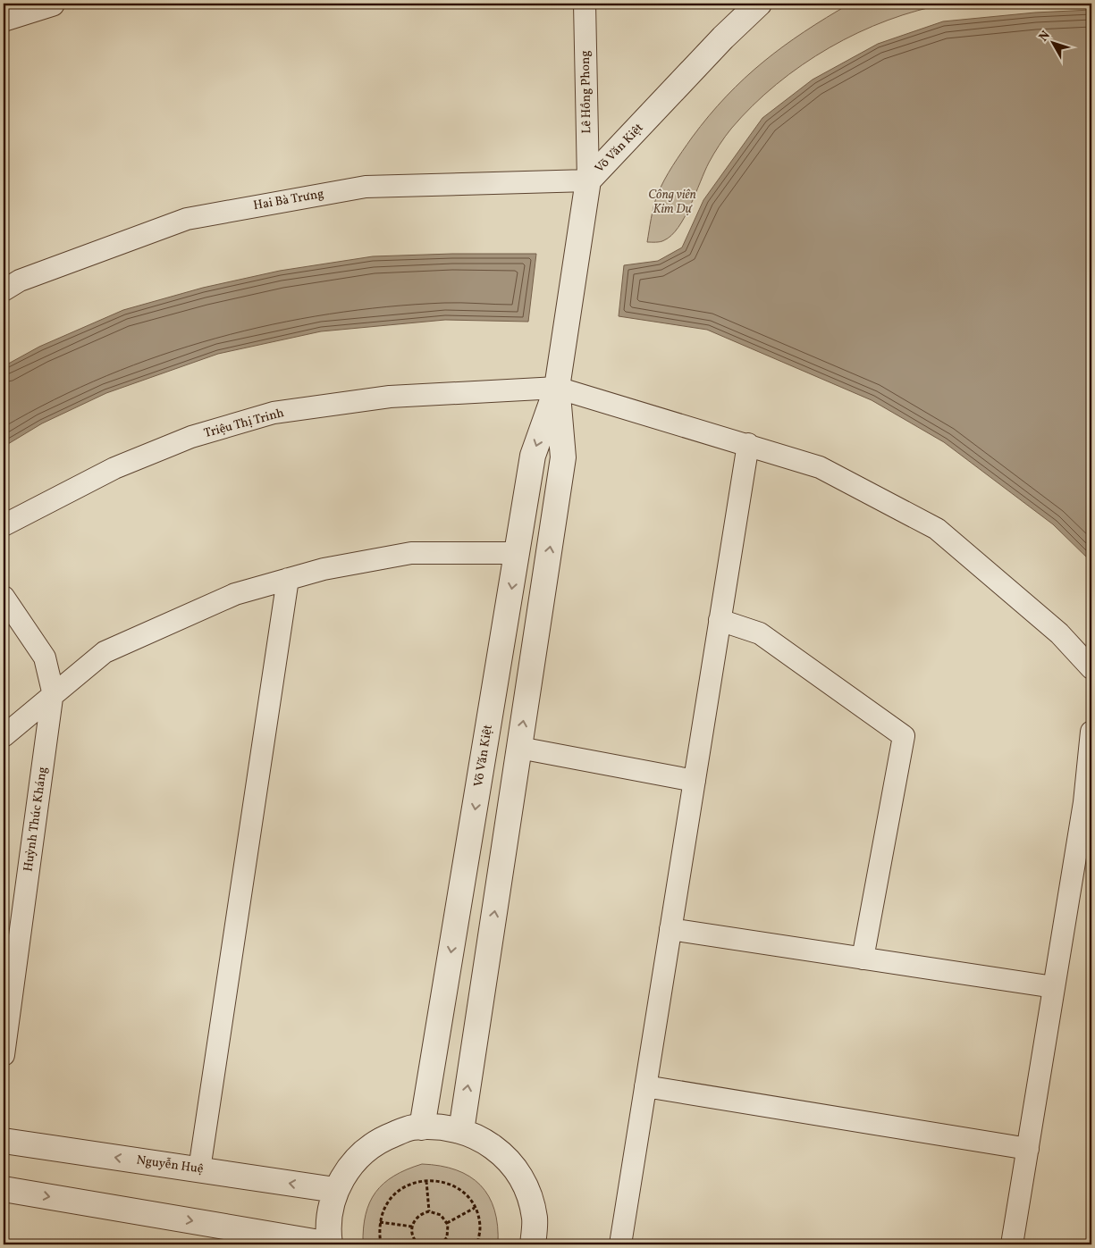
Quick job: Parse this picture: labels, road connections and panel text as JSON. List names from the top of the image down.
{
  "streets": {
    "street": [
      "Lê Hồng Phong",
      "Võ Văn Kiệt",
      "Hai Bà Trưng",
      "Triệu Thị Trinh",
      "Huỳnh Thúc Kháng",
      "Nguyễn Huệ"
    ]
  },
  "crossings": [
    ["Lê Hồng Phong", "Võ Văn Kiệt"],
    ["Lê Hồng Phong", "Hai Bà Trưng"],
    ["Võ Văn Kiệt", "Hai Bà Trưng"],
    ["Võ Văn Kiệt", "Triệu Thị Trinh"]
  ],
  "parks": ["Công viên Kim Dự"],
  "north": "top left"
}
